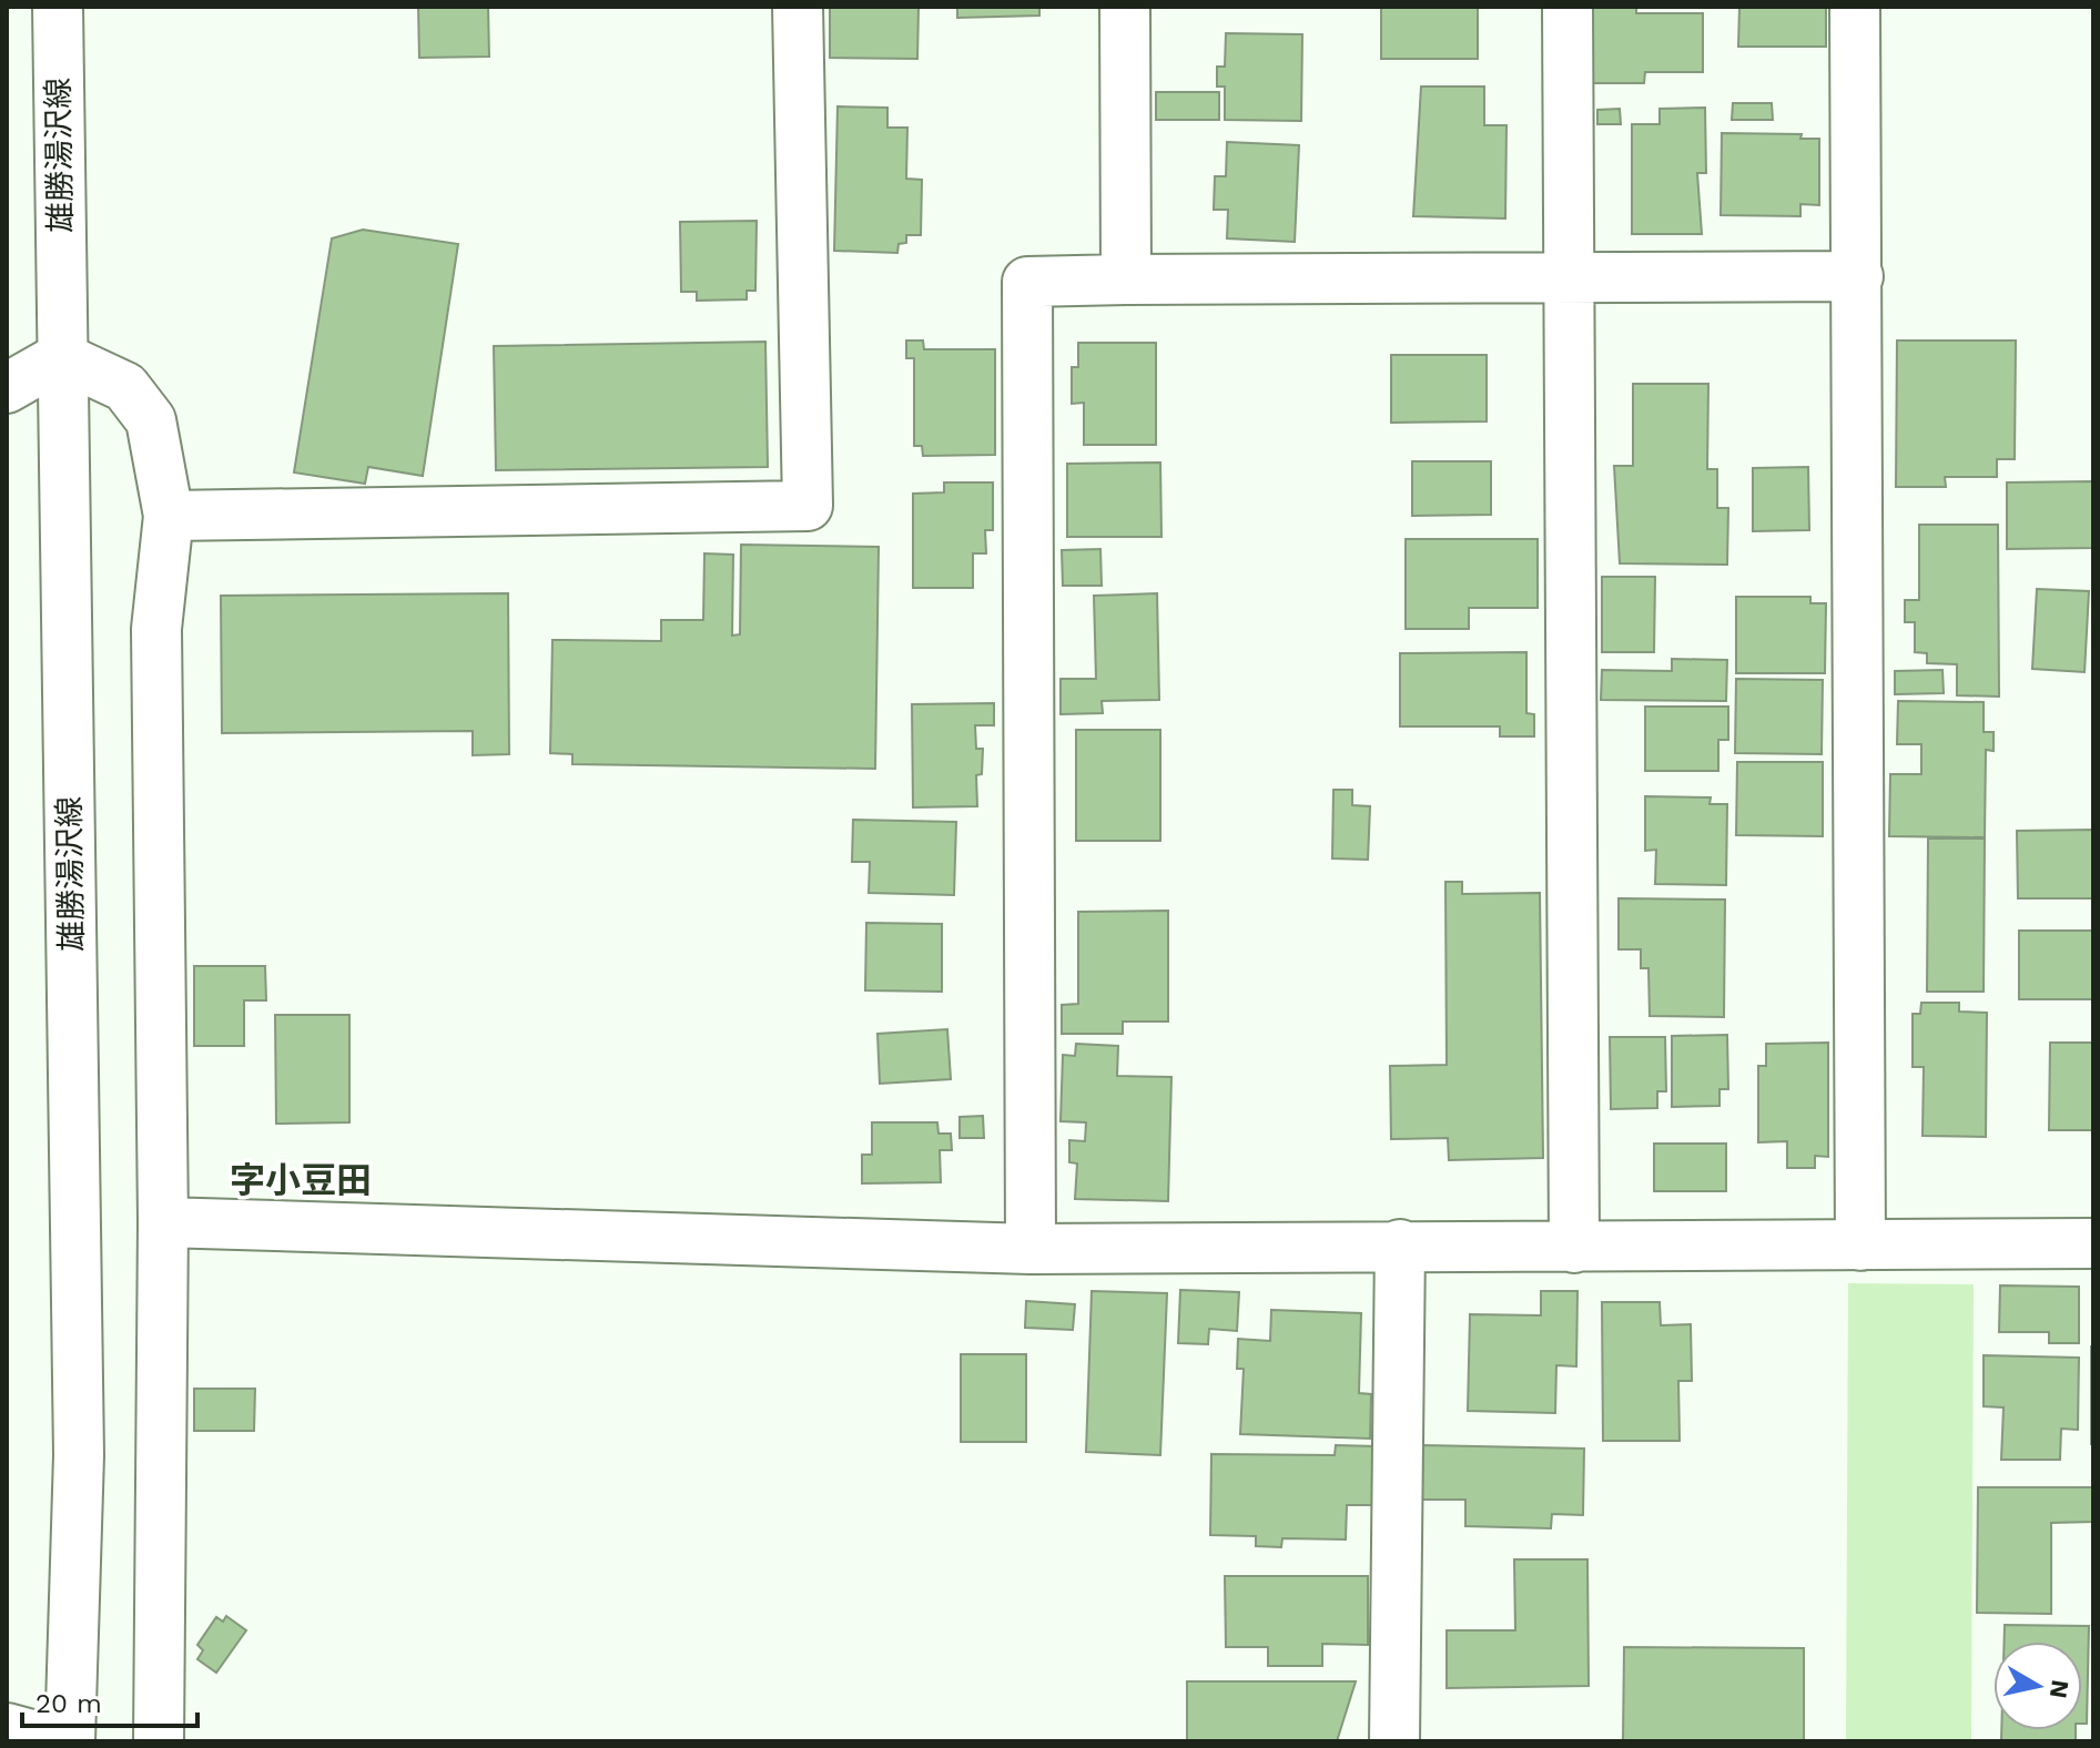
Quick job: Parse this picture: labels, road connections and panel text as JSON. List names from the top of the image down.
{
  "streets": {
    "street": ["雄勝湯沢線"]
  },
  "districts": ["字小豆田"],
  "scale_bar": "20 m",
  "north": "right"
}
